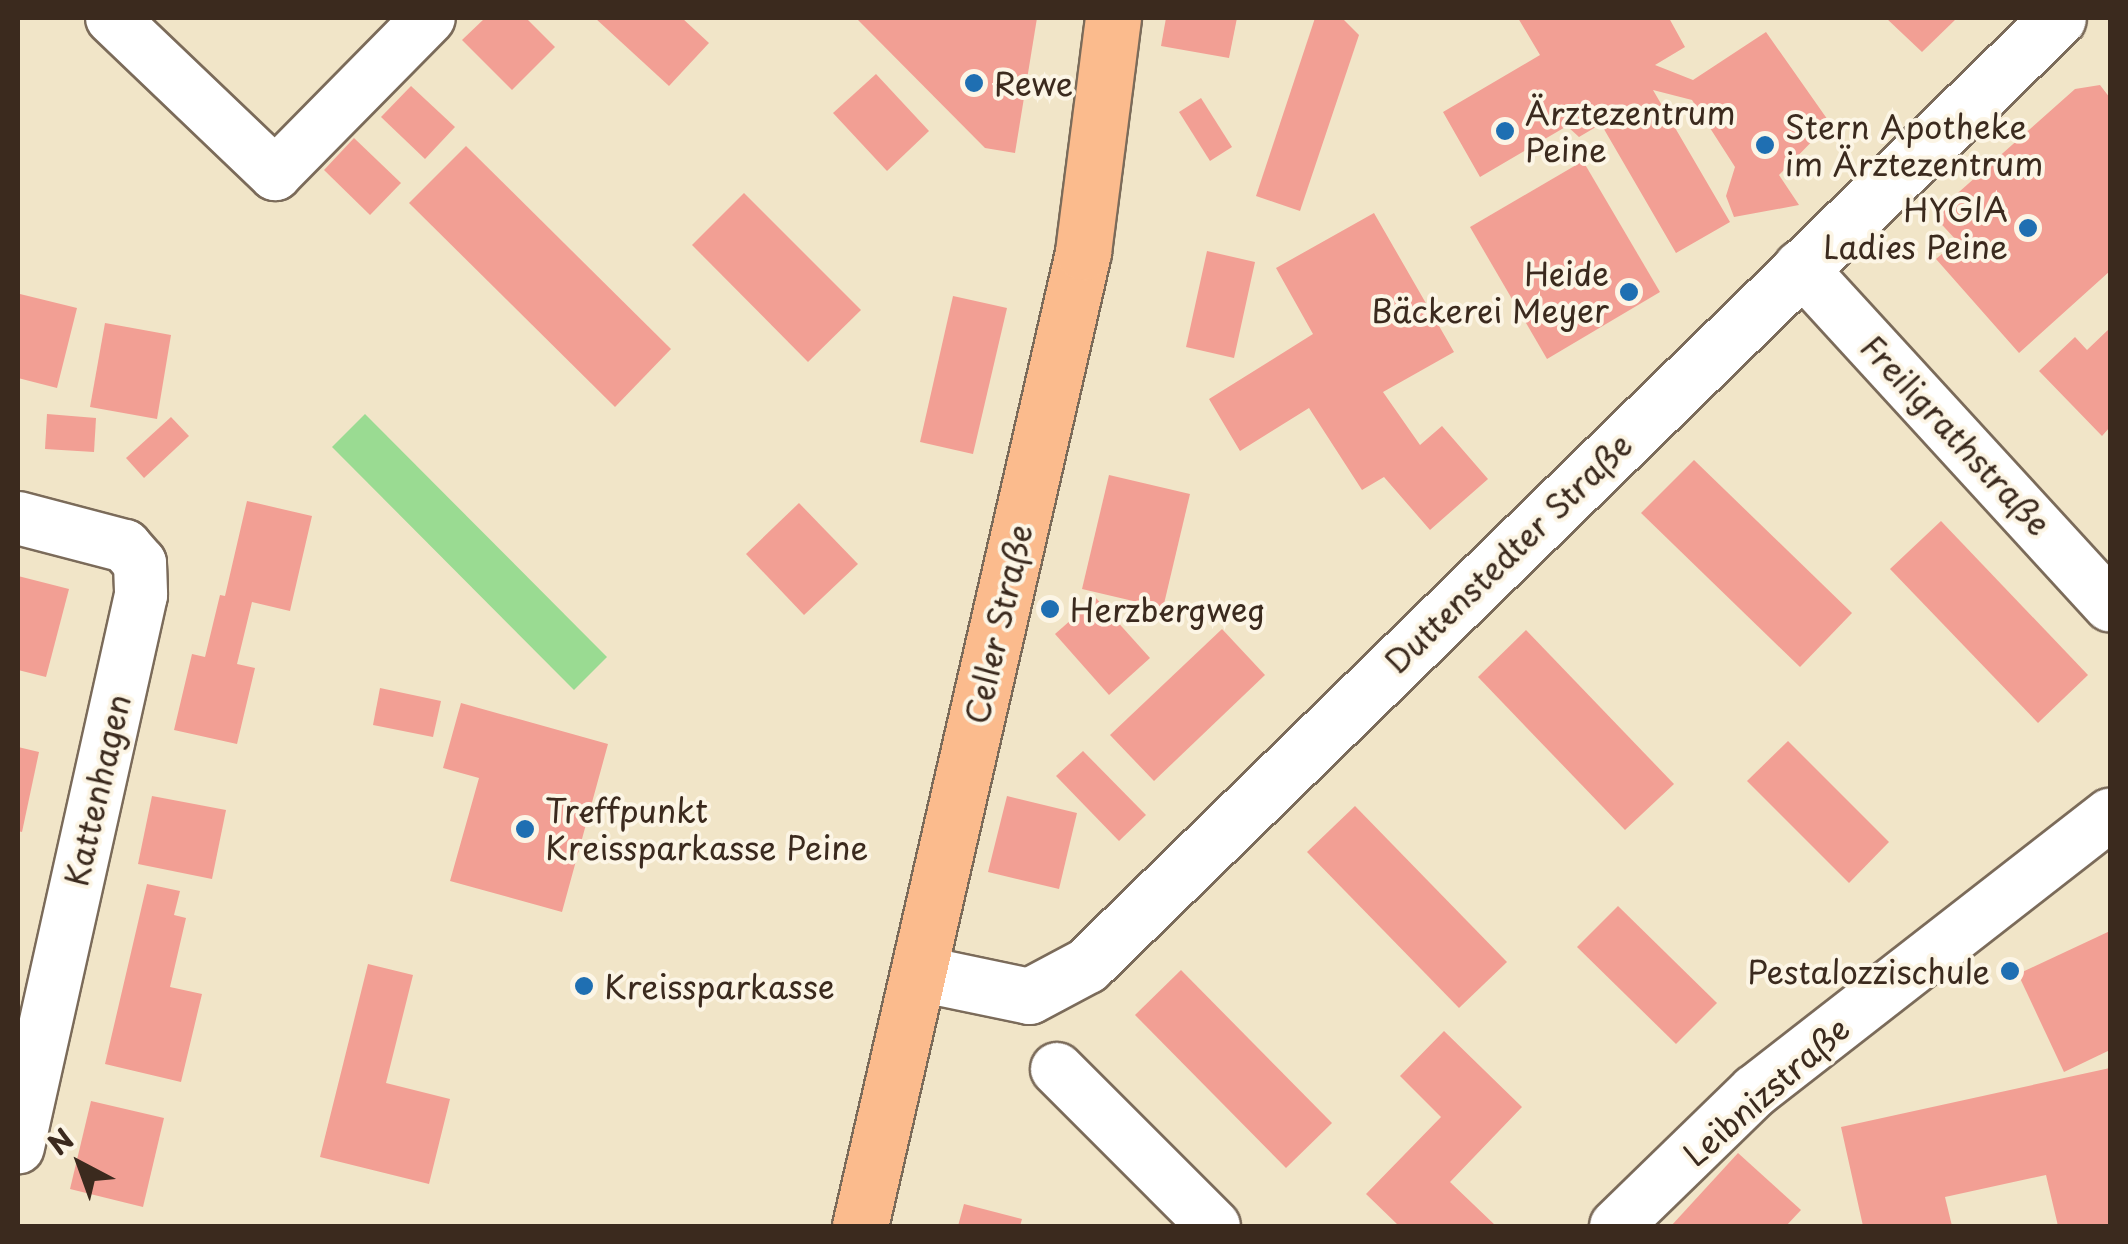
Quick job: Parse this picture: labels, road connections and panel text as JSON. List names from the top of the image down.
{
  "streets": {
    "main road": ["Celler Straße"],
    "street": [
      "Freiligrathstraße",
      "Duttenstedter Straße",
      "Kattenhagen",
      "Leibnizstraße"
    ]
  },
  "crossings": [
    ["Freiligrathstraße", "Duttenstedter Straße"],
    ["Duttenstedter Straße", "Celler Straße"]
  ],
  "places": [
    "Rewe",
    "Ärztezentrum Peine",
    "Stern Apotheke im Ärztezentrum",
    "HYGIA Ladies Peine",
    "Heide Bäckerei Meyer",
    "Herzbergweg",
    "Treffpunkt Kreissparkasse Peine",
    "Pestalozzischule",
    "Kreissparkasse"
  ],
  "north": "top left"
}
